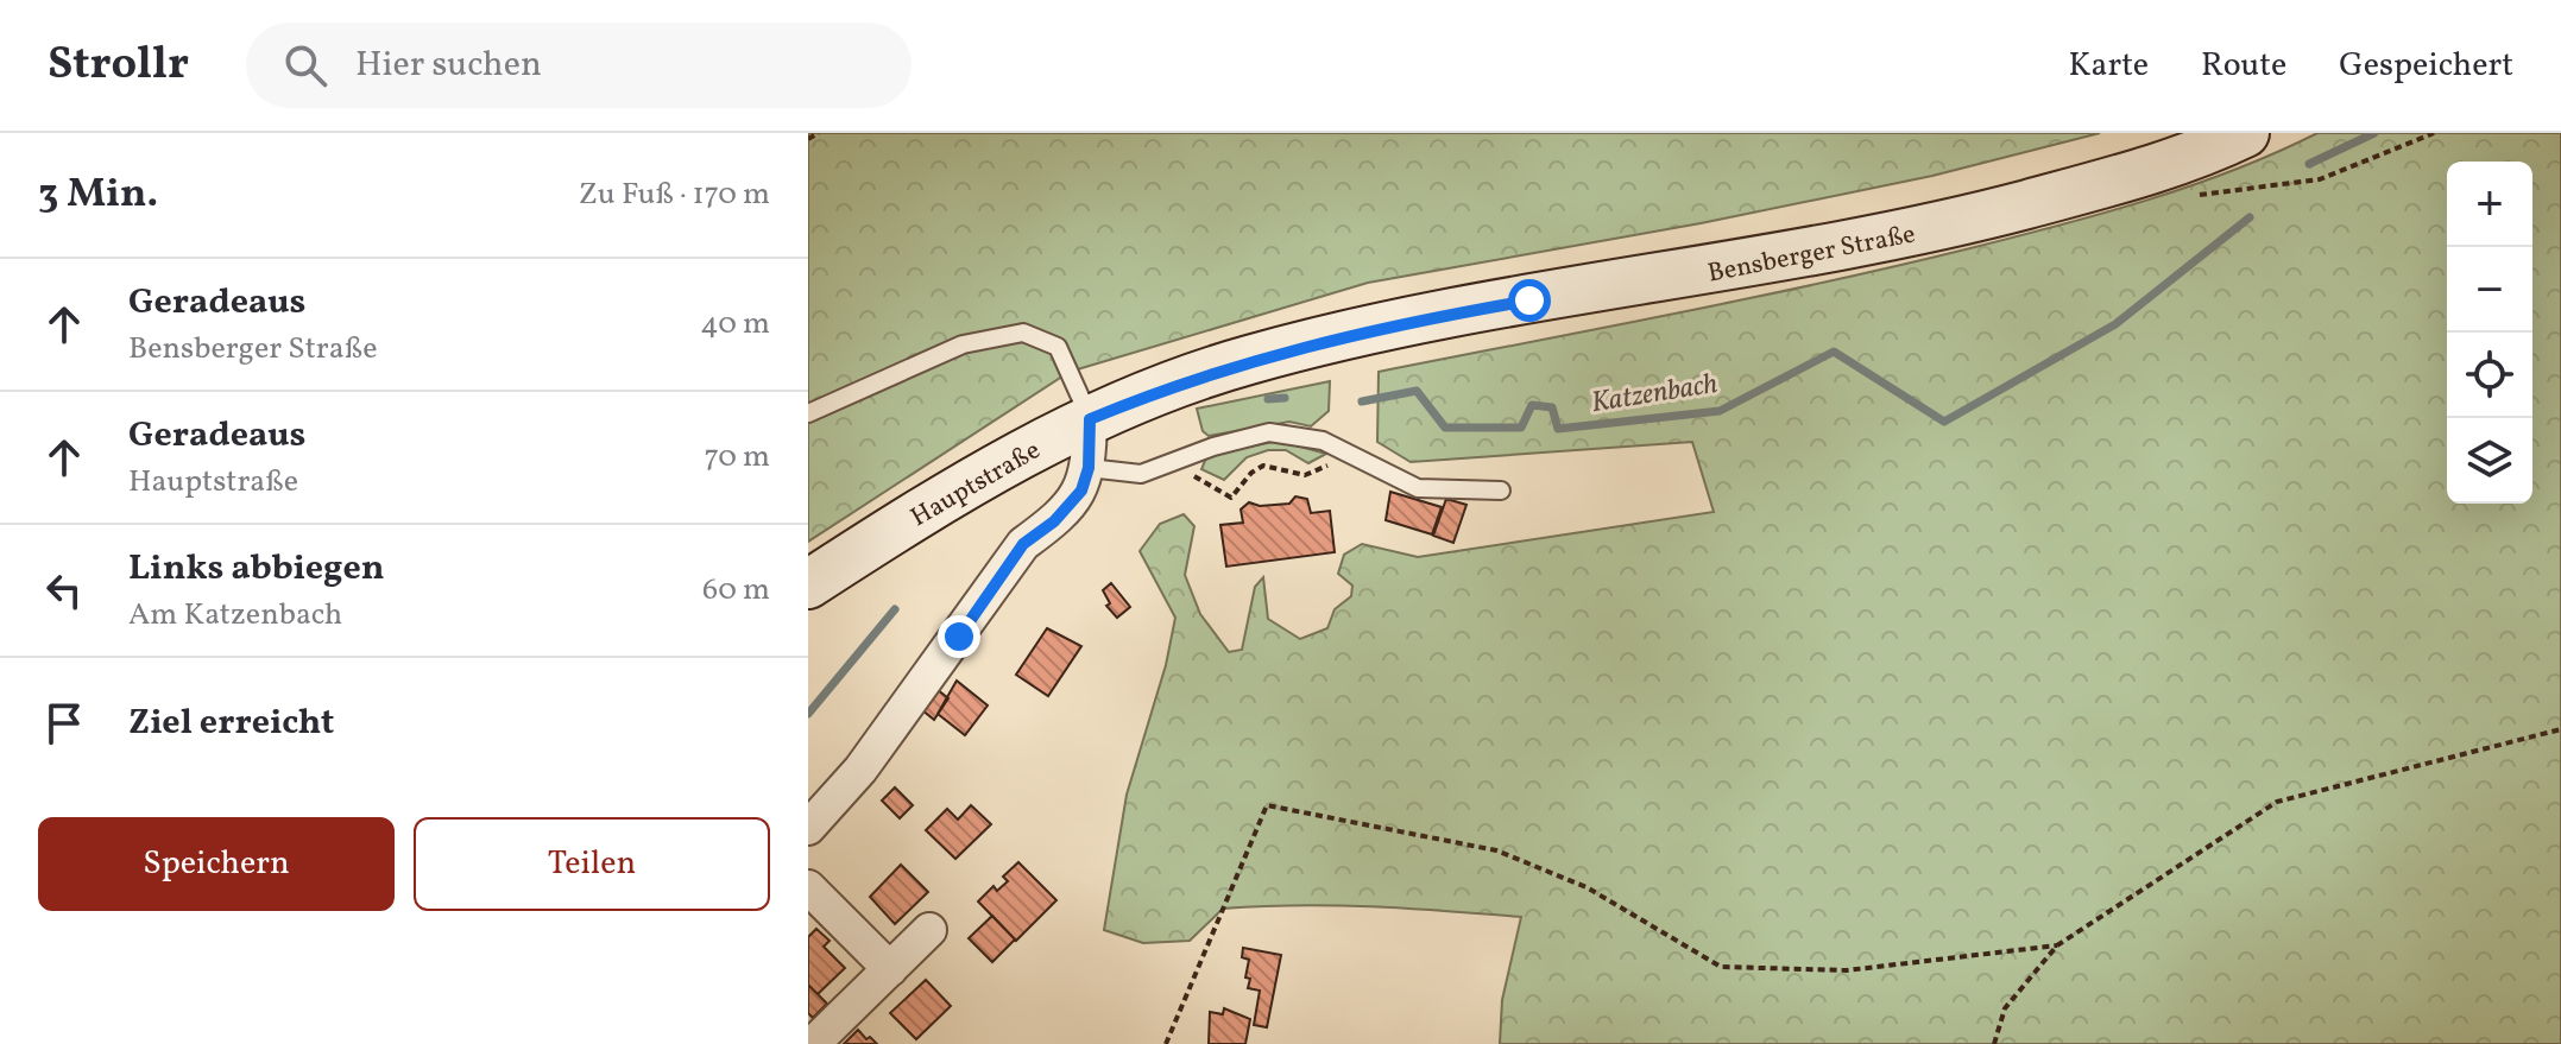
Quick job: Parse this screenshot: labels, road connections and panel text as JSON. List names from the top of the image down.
{
  "streets": {
    "main road": ["Bensberger Straße", "Hauptstraße"]
  },
  "crossings": [
    ["Bensberger Straße", "Hauptstraße"]
  ],
  "water": ["Katzenbach"],
  "page": {
    "header": "Strollr",
    "search": "Hier suchen",
    "nav": ["Karte", "Route", "Gespeichert"],
    "heading": ["3 Min.", "Zu Fuß · 170 m"],
    "map_buttons": ["+", "−"],
    "list": [
      ["Geradeaus", "Bensberger Straße", "40 m"],
      ["Geradeaus", "Hauptstraße", "70 m"],
      ["Links abbiegen", "Am Katzenbach", "60 m"],
      "Ziel erreicht"
    ],
    "buttons": ["Speichern", "Teilen"]
  }
}
